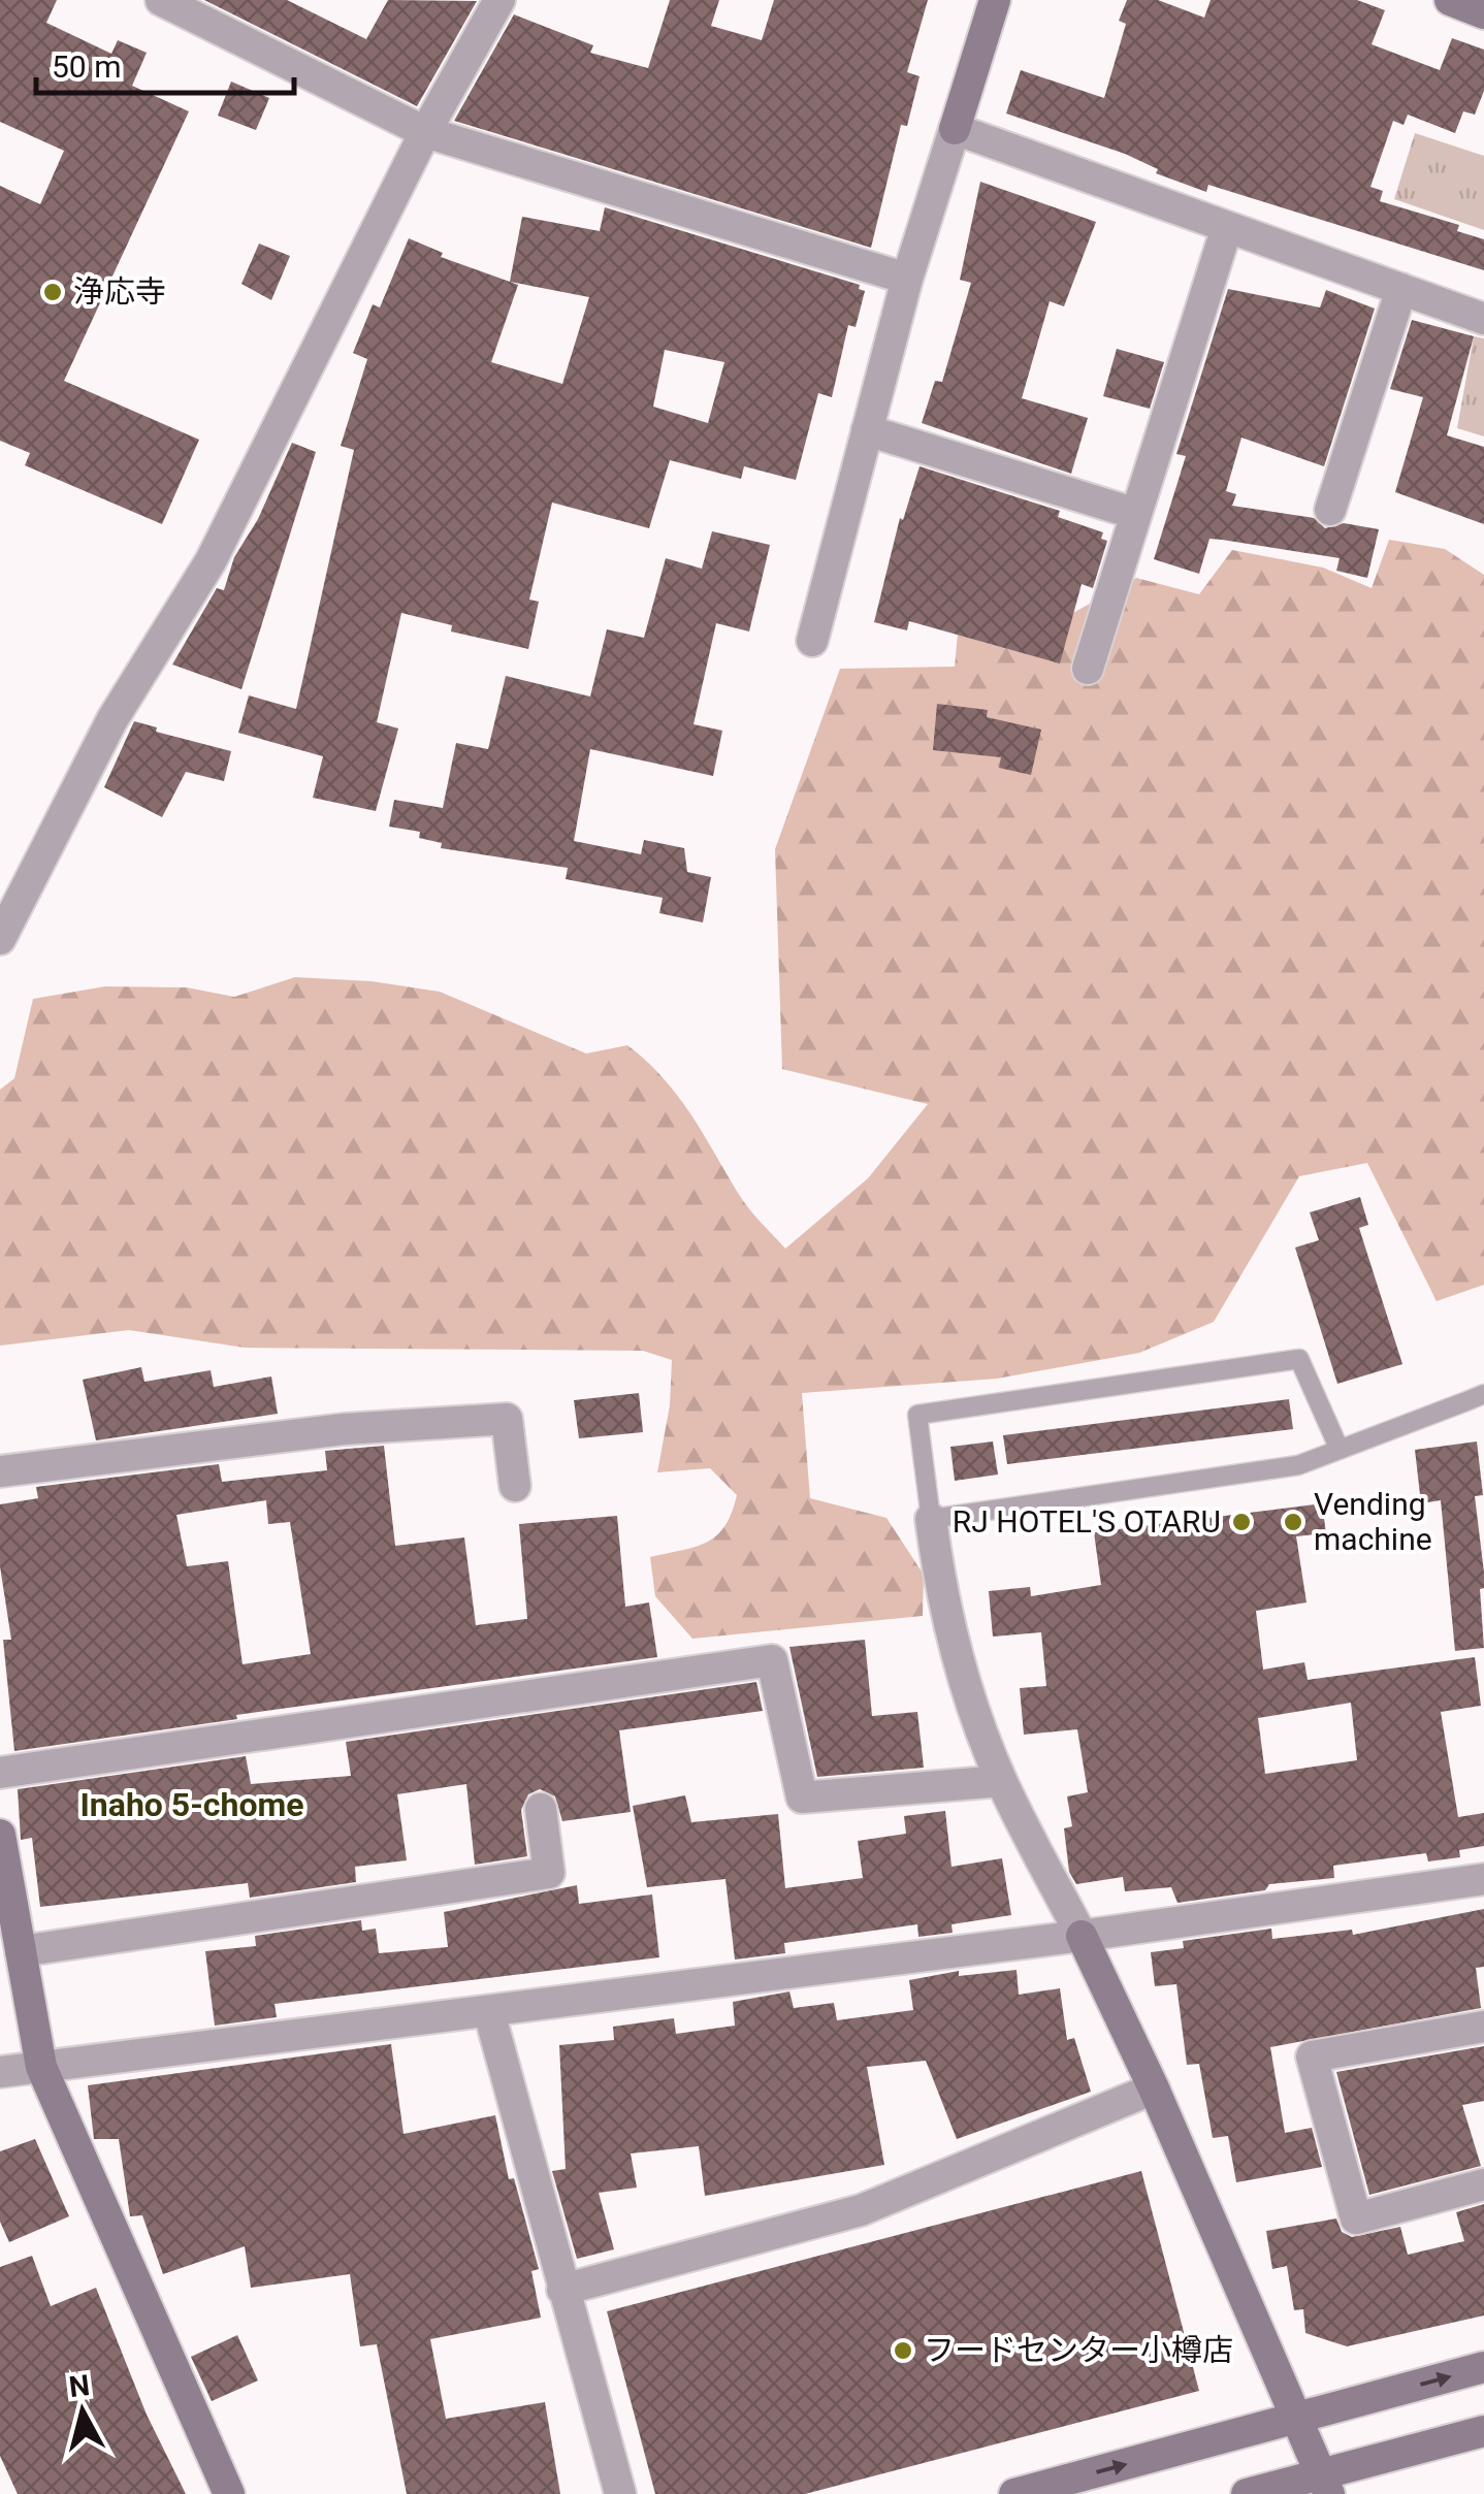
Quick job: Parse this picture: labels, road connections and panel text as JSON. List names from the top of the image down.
{
  "districts": ["Inaho 5-chome"],
  "places": [
    "浄応寺",
    "RJ HOTEL'S OTARU",
    "Vending machine",
    "フードセンター小樽店"
  ],
  "scale_bar": "50 m",
  "north": "top"
}
